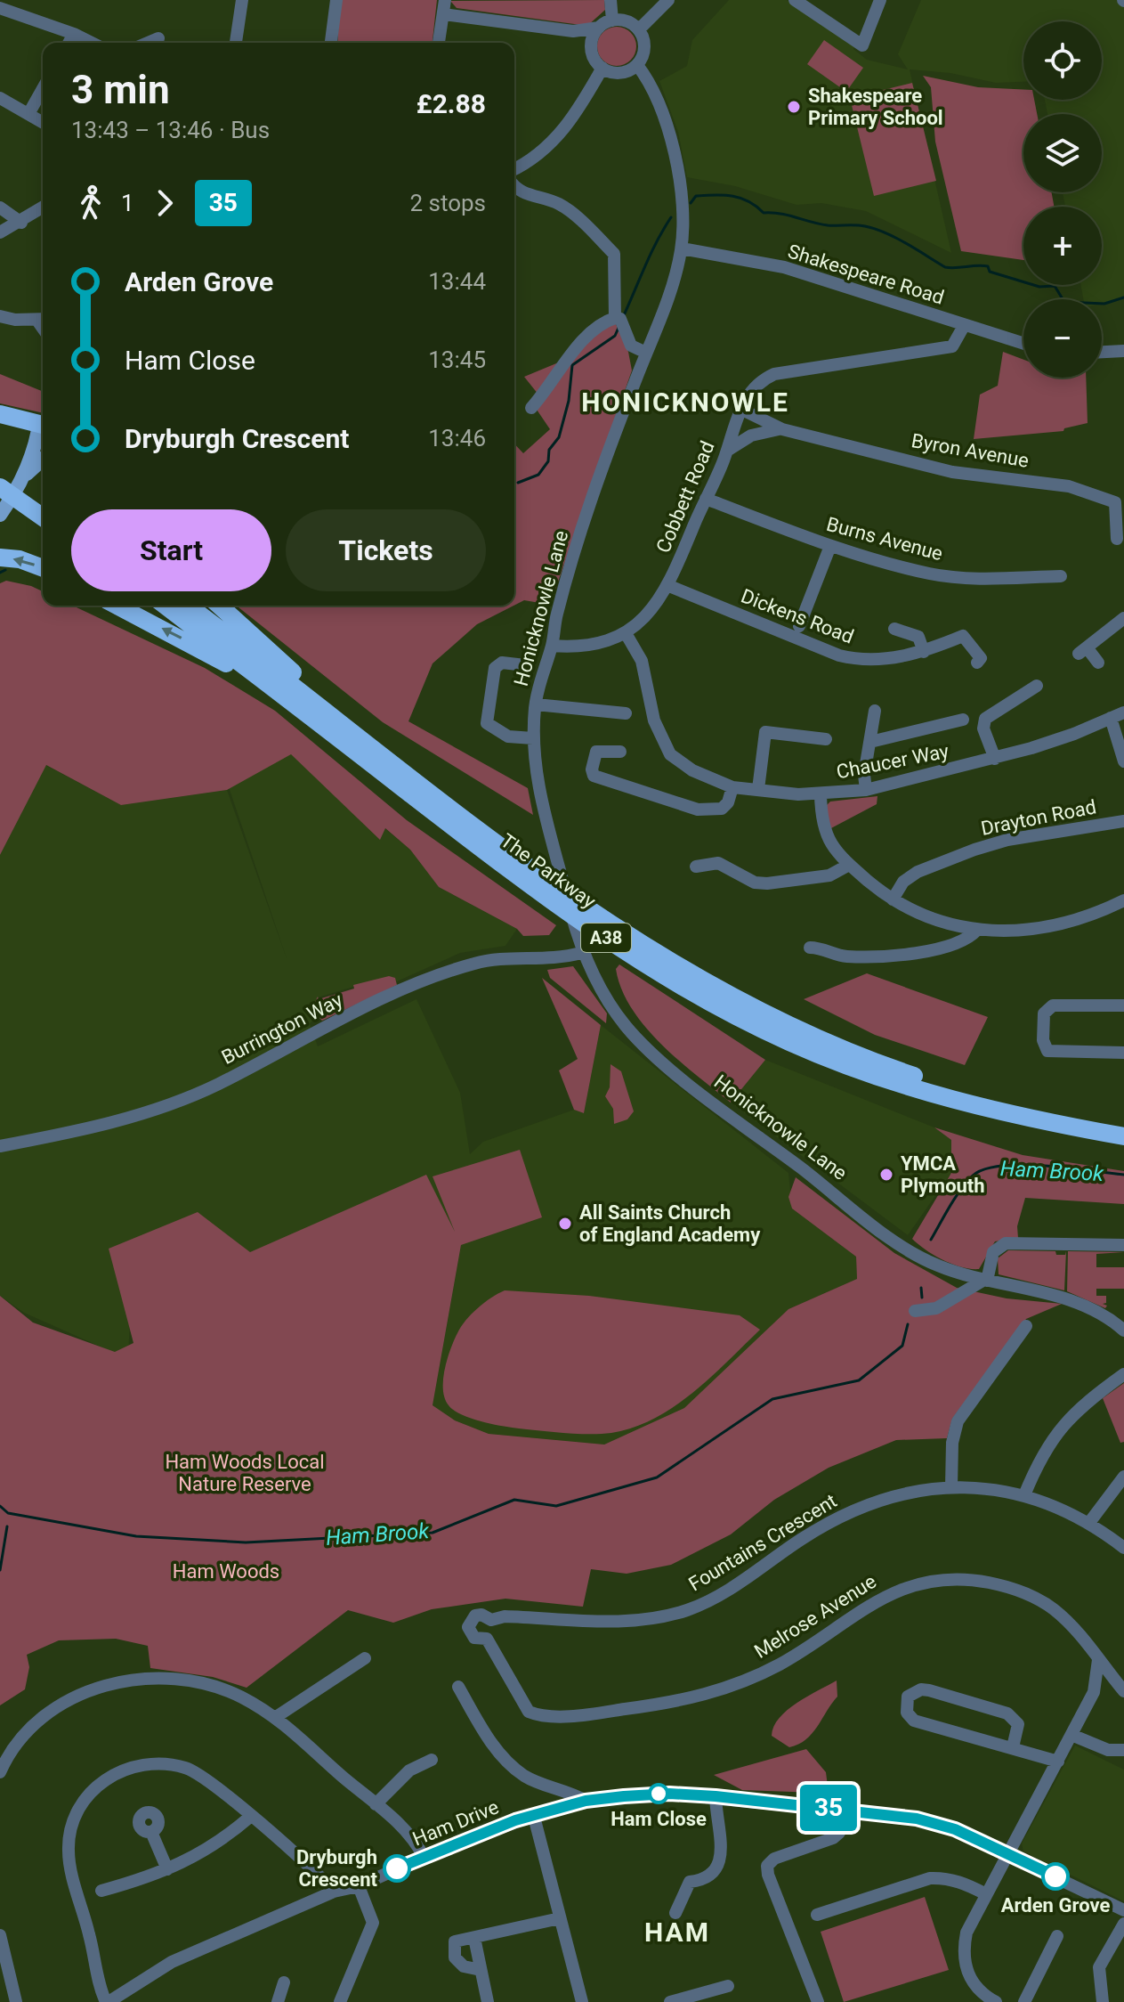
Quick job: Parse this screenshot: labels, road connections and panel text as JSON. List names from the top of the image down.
{
  "streets": {
    "highway": ["The Parkway", "A38"],
    "street": [
      "Shakespeare Road",
      "Byron Avenue",
      "Cobbett Road",
      "Burns Avenue",
      "Honicknowle Lane",
      "Dickens Road",
      "Chaucer Way",
      "Drayton Road",
      "Burrington Way",
      "Fountains Crescent",
      "Melrose Avenue",
      "Ham Drive"
    ]
  },
  "crossings": [
    ["Shakespeare Road", "Cobbett Road"],
    ["Shakespeare Road", "Honicknowle Lane"],
    ["Byron Avenue", "Cobbett Road"],
    ["Cobbett Road", "Burns Avenue"],
    ["Cobbett Road", "Honicknowle Lane"],
    ["Cobbett Road", "Dickens Road"],
    ["Cobbett Road", "Chaucer Way"],
    ["Honicknowle Lane", "Burrington Way"],
    ["The Parkway", "A38"],
    ["Fountains Crescent", "Melrose Avenue"]
  ],
  "districts": ["HONICKNOWLE", "HAM"],
  "water": ["Ham Brook"],
  "parks": ["Ham Woods Local Nature Reserve", "Ham Woods"],
  "places": [
    "Shakespeare Primary School",
    "YMCA Plymouth",
    "All Saints Church of England Academy",
    "Ham Close",
    "Dryburgh Crescent",
    "Arden Grove"
  ],
  "lines": ["bus line 35"],
  "page": {
    "on_map": "35",
    "map_buttons": ["+", "−"],
    "heading": ["3 min", "13:43 – 13:46 · Bus", "£2.88"],
    "legs": ["1", "35", "2 stops"],
    "list": [
      {
        "name": "Arden Grove",
        "value": "13:44"
      },
      {
        "name": "Ham Close",
        "value": "13:45"
      },
      {
        "name": "Dryburgh Crescent",
        "value": "13:46"
      }
    ],
    "buttons": ["Start", "Tickets"]
  }
}
